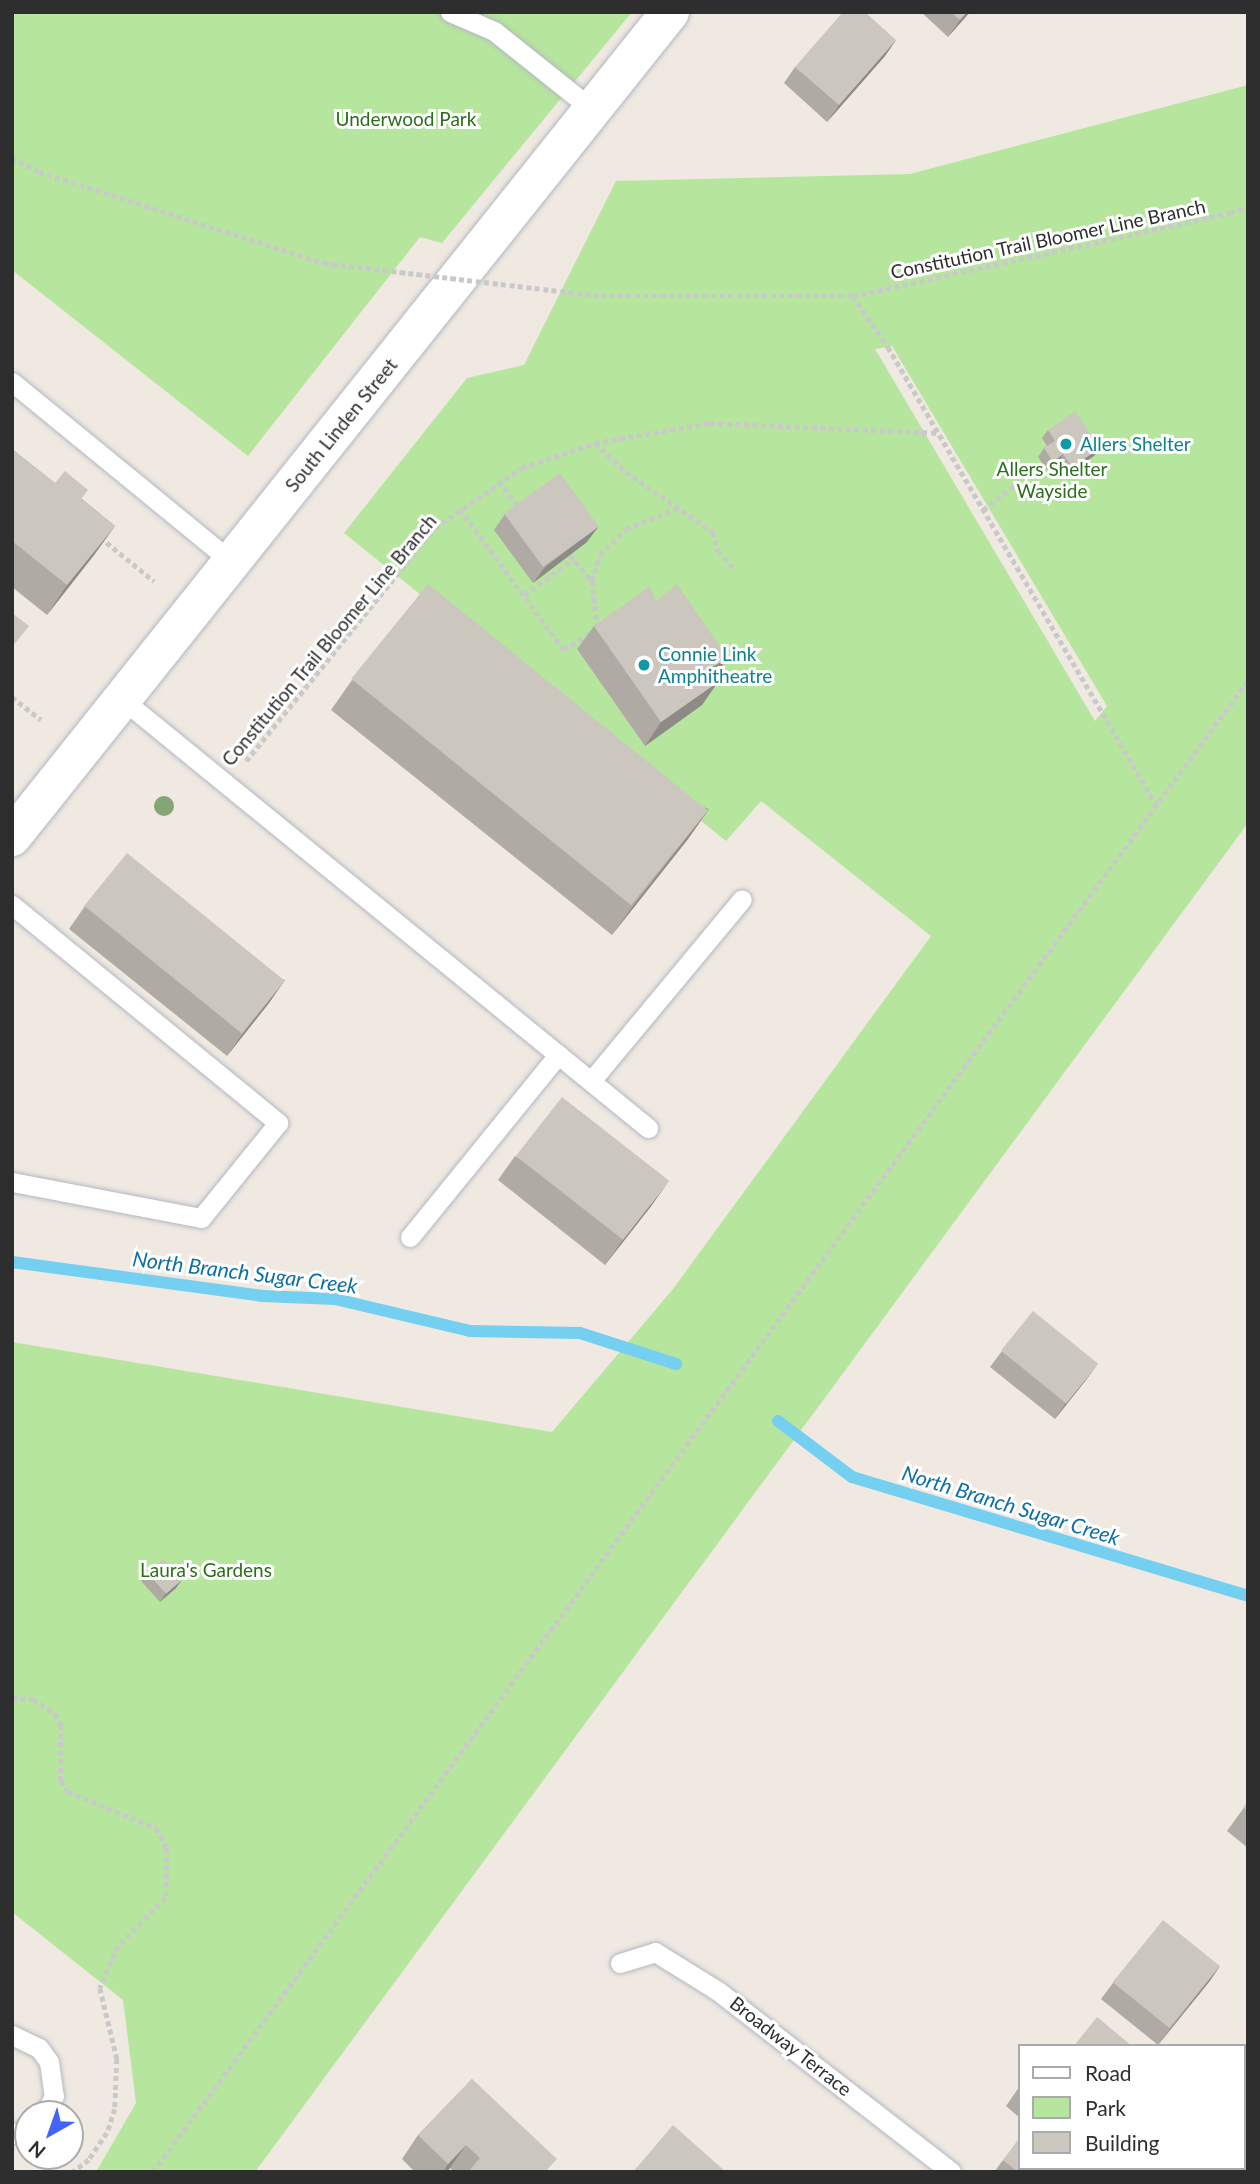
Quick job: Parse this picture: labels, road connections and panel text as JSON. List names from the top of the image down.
{
  "streets": {
    "main road": ["South Linden Street"],
    "lane": ["Broadway Terrace"],
    "path": ["Constitution Trail Bloomer Line Branch"]
  },
  "water": ["North Branch Sugar Creek"],
  "parks": ["Underwood Park", "Allers Shelter Wayside", "Laura's Gardens"],
  "places": ["Allers Shelter", "Connie Link Amphitheatre"],
  "legend": ["Road", "Park", "Building"],
  "north": "bottom left"
}
